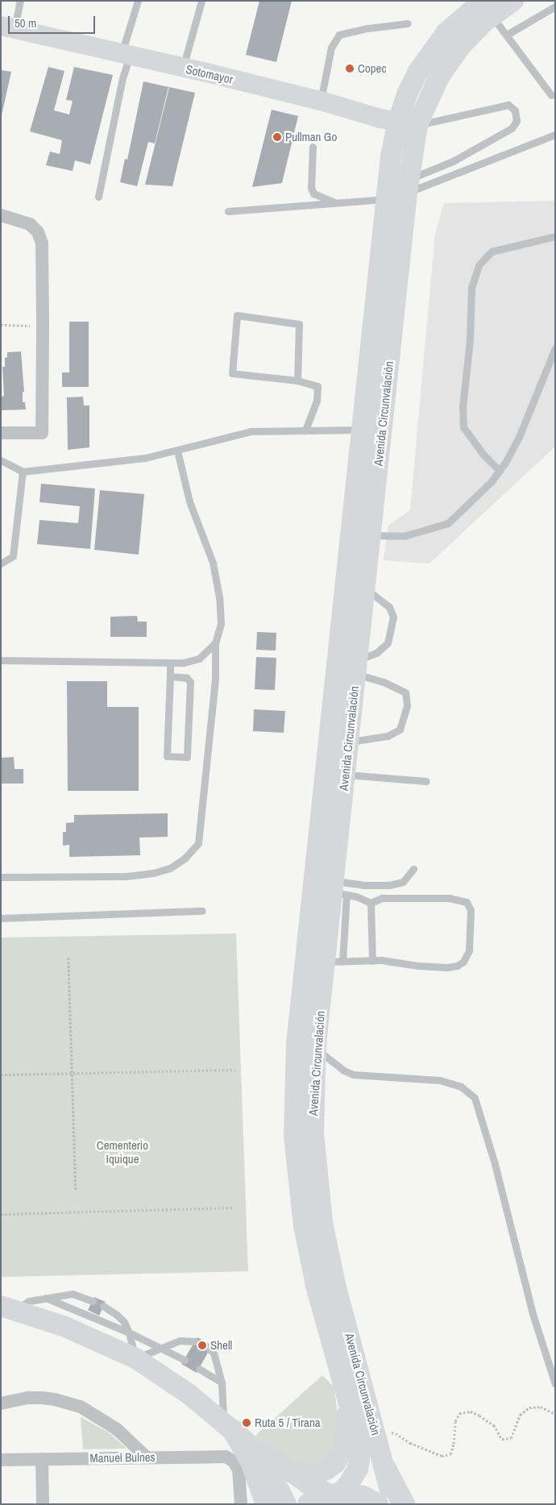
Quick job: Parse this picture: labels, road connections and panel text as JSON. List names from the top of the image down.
{
  "streets": {
    "main road": ["Sotomayor", "Avenida Circunvalación"],
    "street": ["Manuel Bulnes"]
  },
  "crossings": [
    ["Sotomayor", "Avenida Circunvalación"]
  ],
  "parks": ["Cementerio Iquique"],
  "places": [
    "Copec",
    "Pullman Go",
    "Shell",
    "Ruta 5 / Tirana"
  ],
  "scale_bar": "50 m"
}
